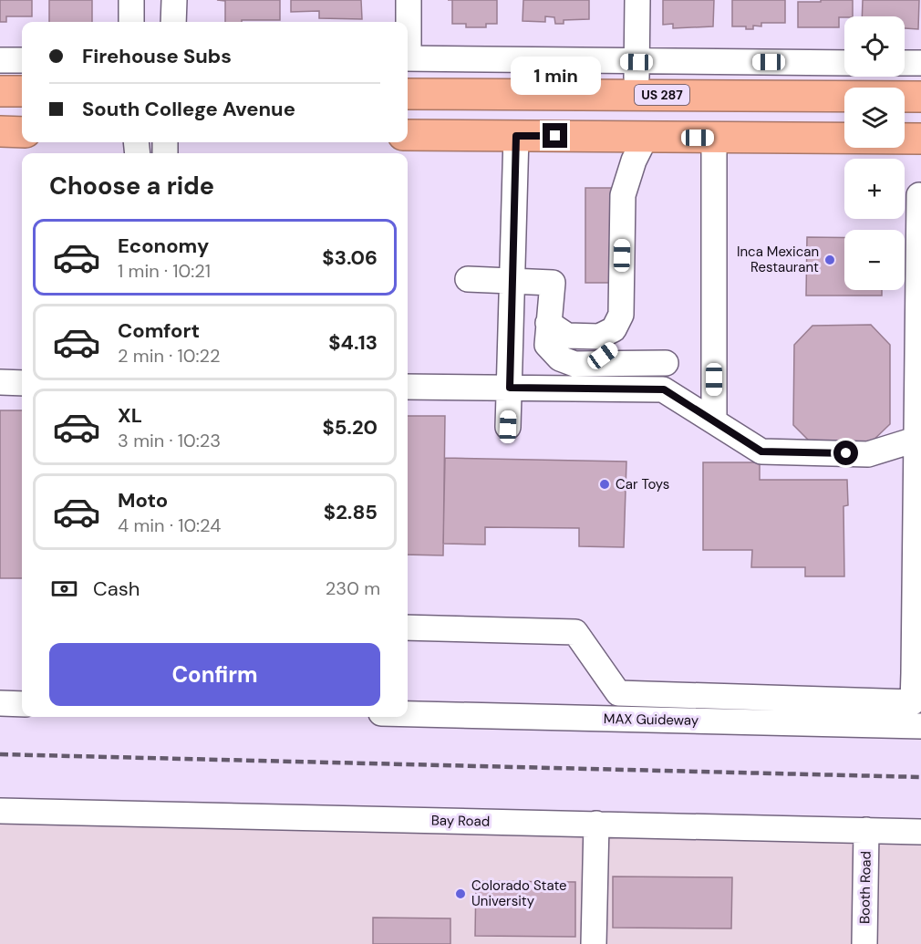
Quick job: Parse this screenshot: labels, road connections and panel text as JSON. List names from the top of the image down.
{
  "streets": {
    "highway": ["US 287"],
    "street": ["MAX Guideway", "Bay Road", "Booth Road"]
  },
  "crossings": [
    ["Bay Road", "Booth Road"]
  ],
  "places": ["Inca Mexican Restaurant", "Car Toys", "Colorado State University"],
  "page": {
    "map_buttons": ["+", "−"],
    "banner": ["Firehouse Subs", "South College Avenue"],
    "bubble": "1 min",
    "heading": "Choose a ride",
    "list": [
      {
        "name": "Economy",
        "note": "1 min · 10:21",
        "value": "$3.06"
      },
      {
        "name": "Comfort",
        "note": "2 min · 10:22",
        "value": "$4.13"
      },
      {
        "name": "XL",
        "note": "3 min · 10:23",
        "value": "$5.20"
      },
      {
        "name": "Moto",
        "note": "4 min · 10:24",
        "value": "$2.85"
      }
    ],
    "pay": ["Cash", "230 m"],
    "buttons": "Confirm"
  }
}
